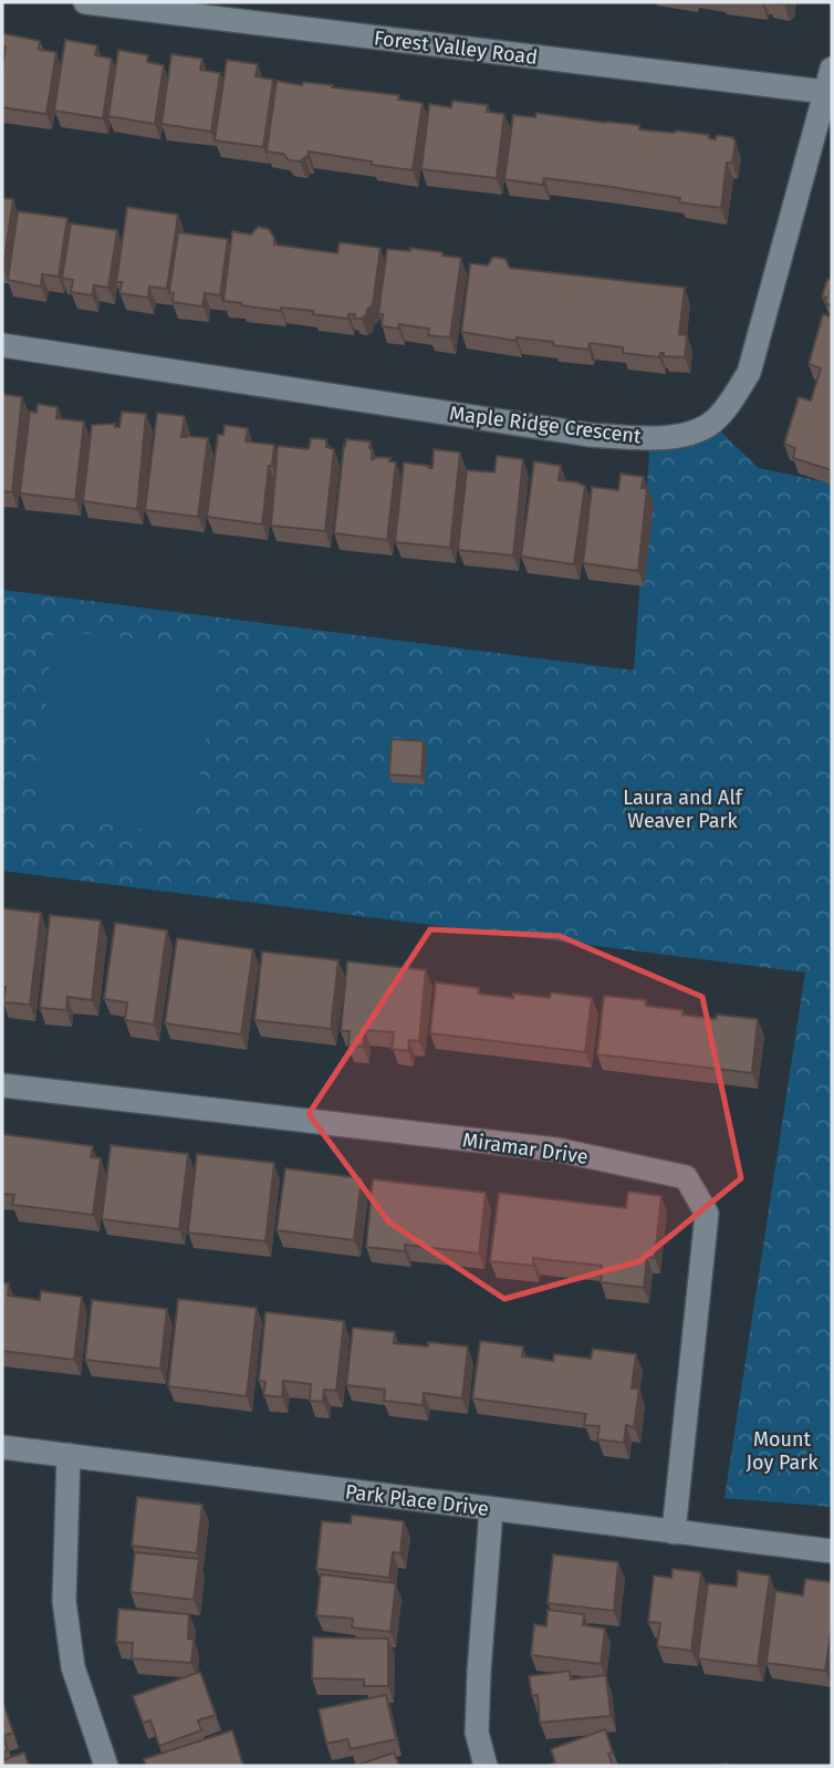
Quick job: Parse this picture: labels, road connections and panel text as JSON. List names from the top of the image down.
{
  "streets": {
    "street": [
      "Forest Valley Road",
      "Maple Ridge Crescent",
      "Miramar Drive",
      "Park Place Drive"
    ]
  },
  "crossings": [
    ["Forest Valley Road", "Maple Ridge Crescent"],
    ["Miramar Drive", "Park Place Drive"]
  ],
  "parks": ["Laura and Alf Weaver Park", "Mount Joy Park"]
}
